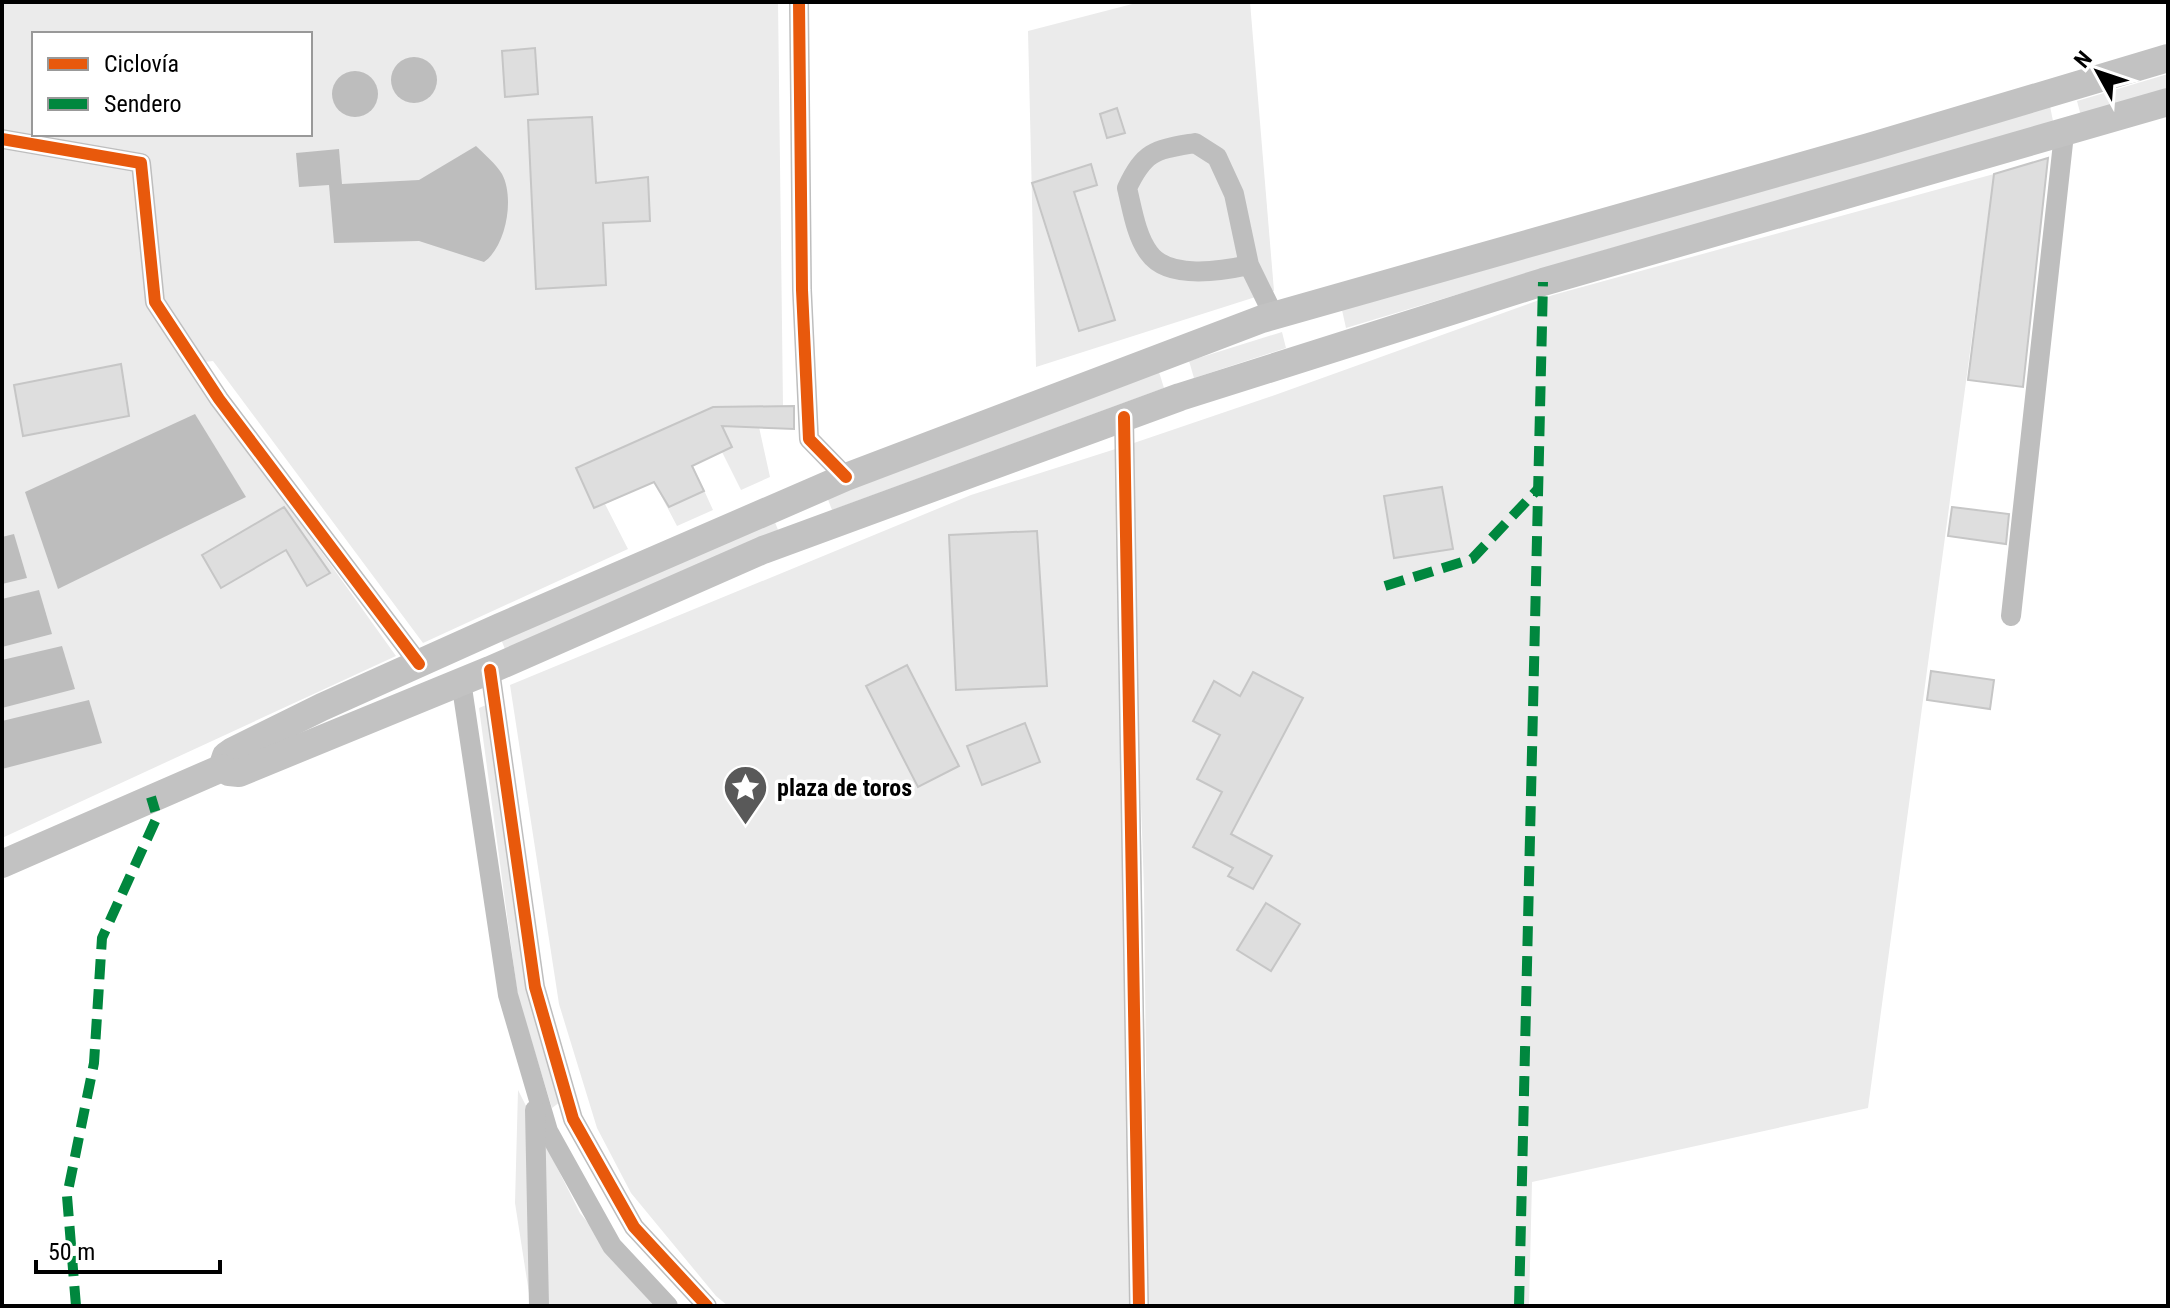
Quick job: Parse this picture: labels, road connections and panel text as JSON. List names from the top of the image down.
{
  "places": {
    "place": ["plaza de toros"]
  },
  "legend": ["Ciclovía", "Sendero"],
  "scale_bar": "50 m",
  "north": "top left"
}
